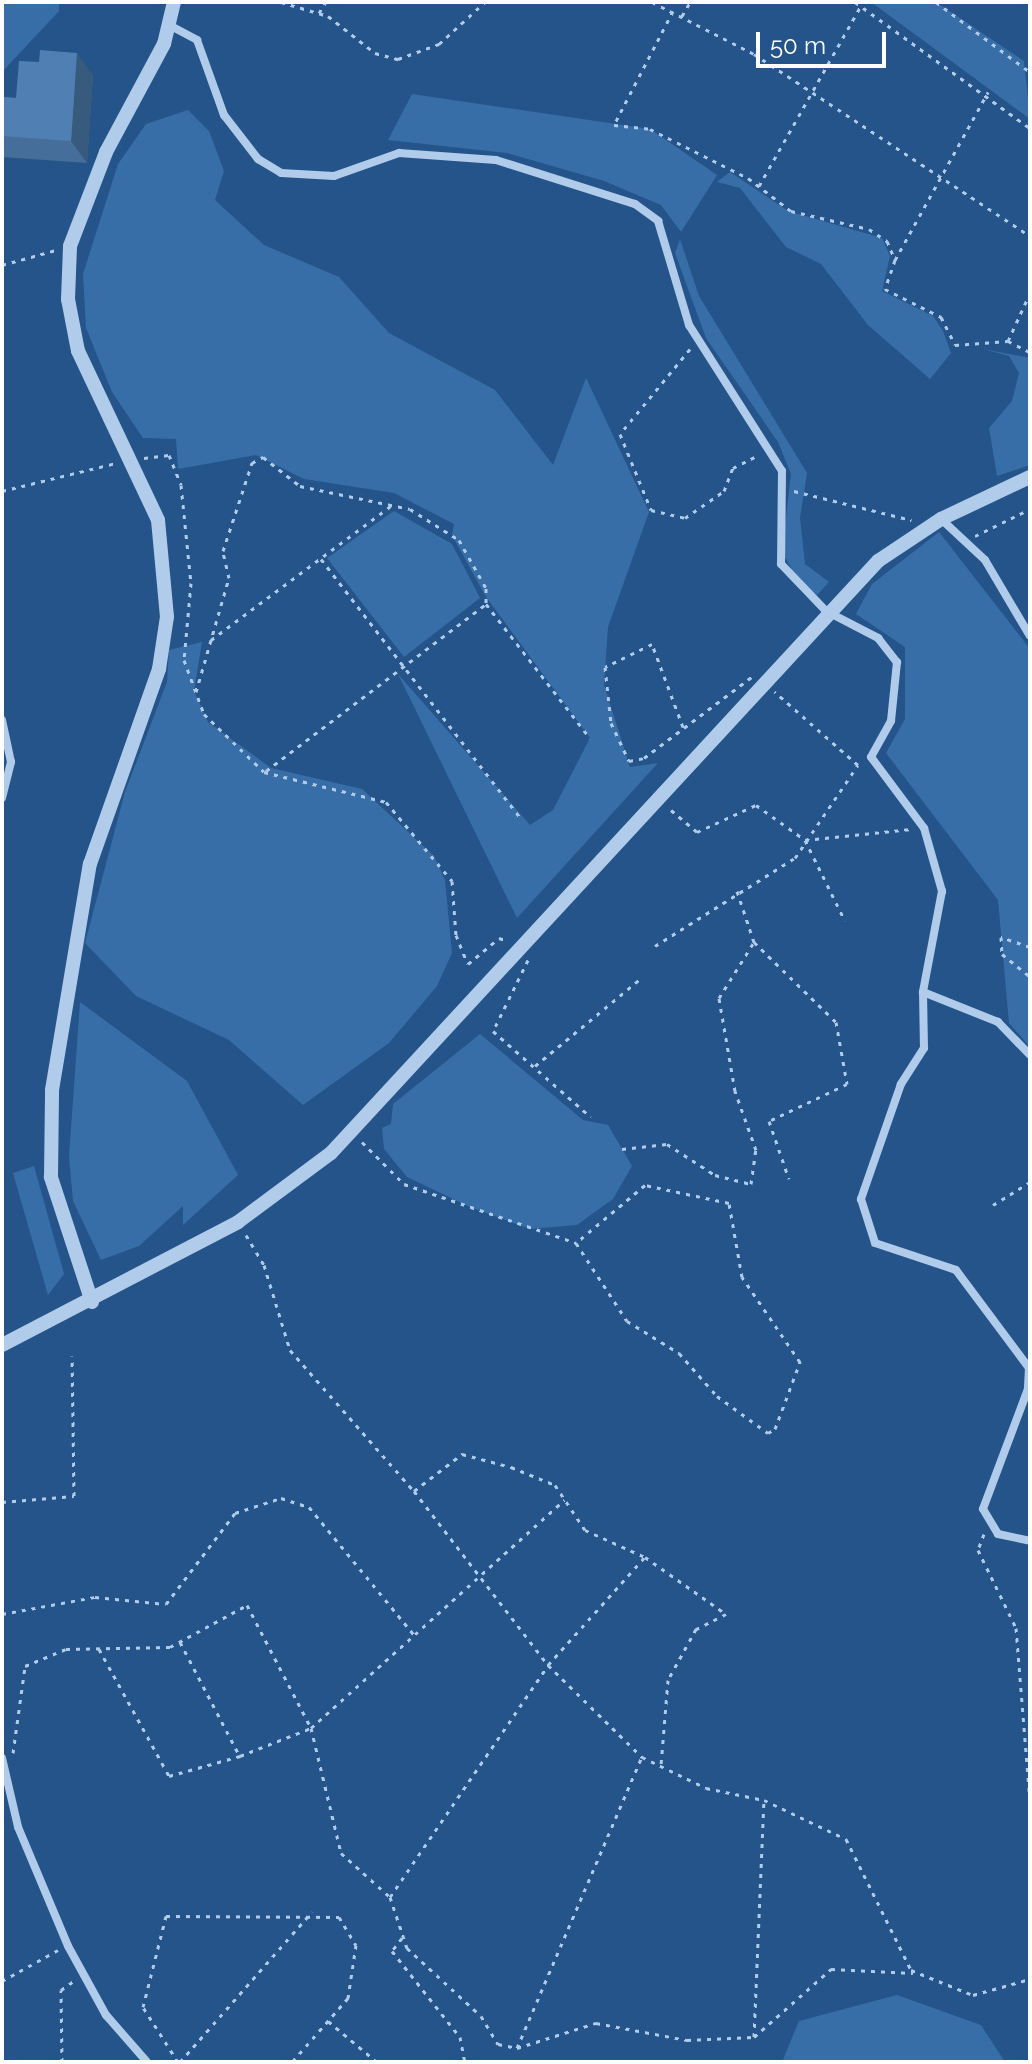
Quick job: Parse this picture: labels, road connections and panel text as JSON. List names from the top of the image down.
{
  "scale_bar": "50 m"
}
